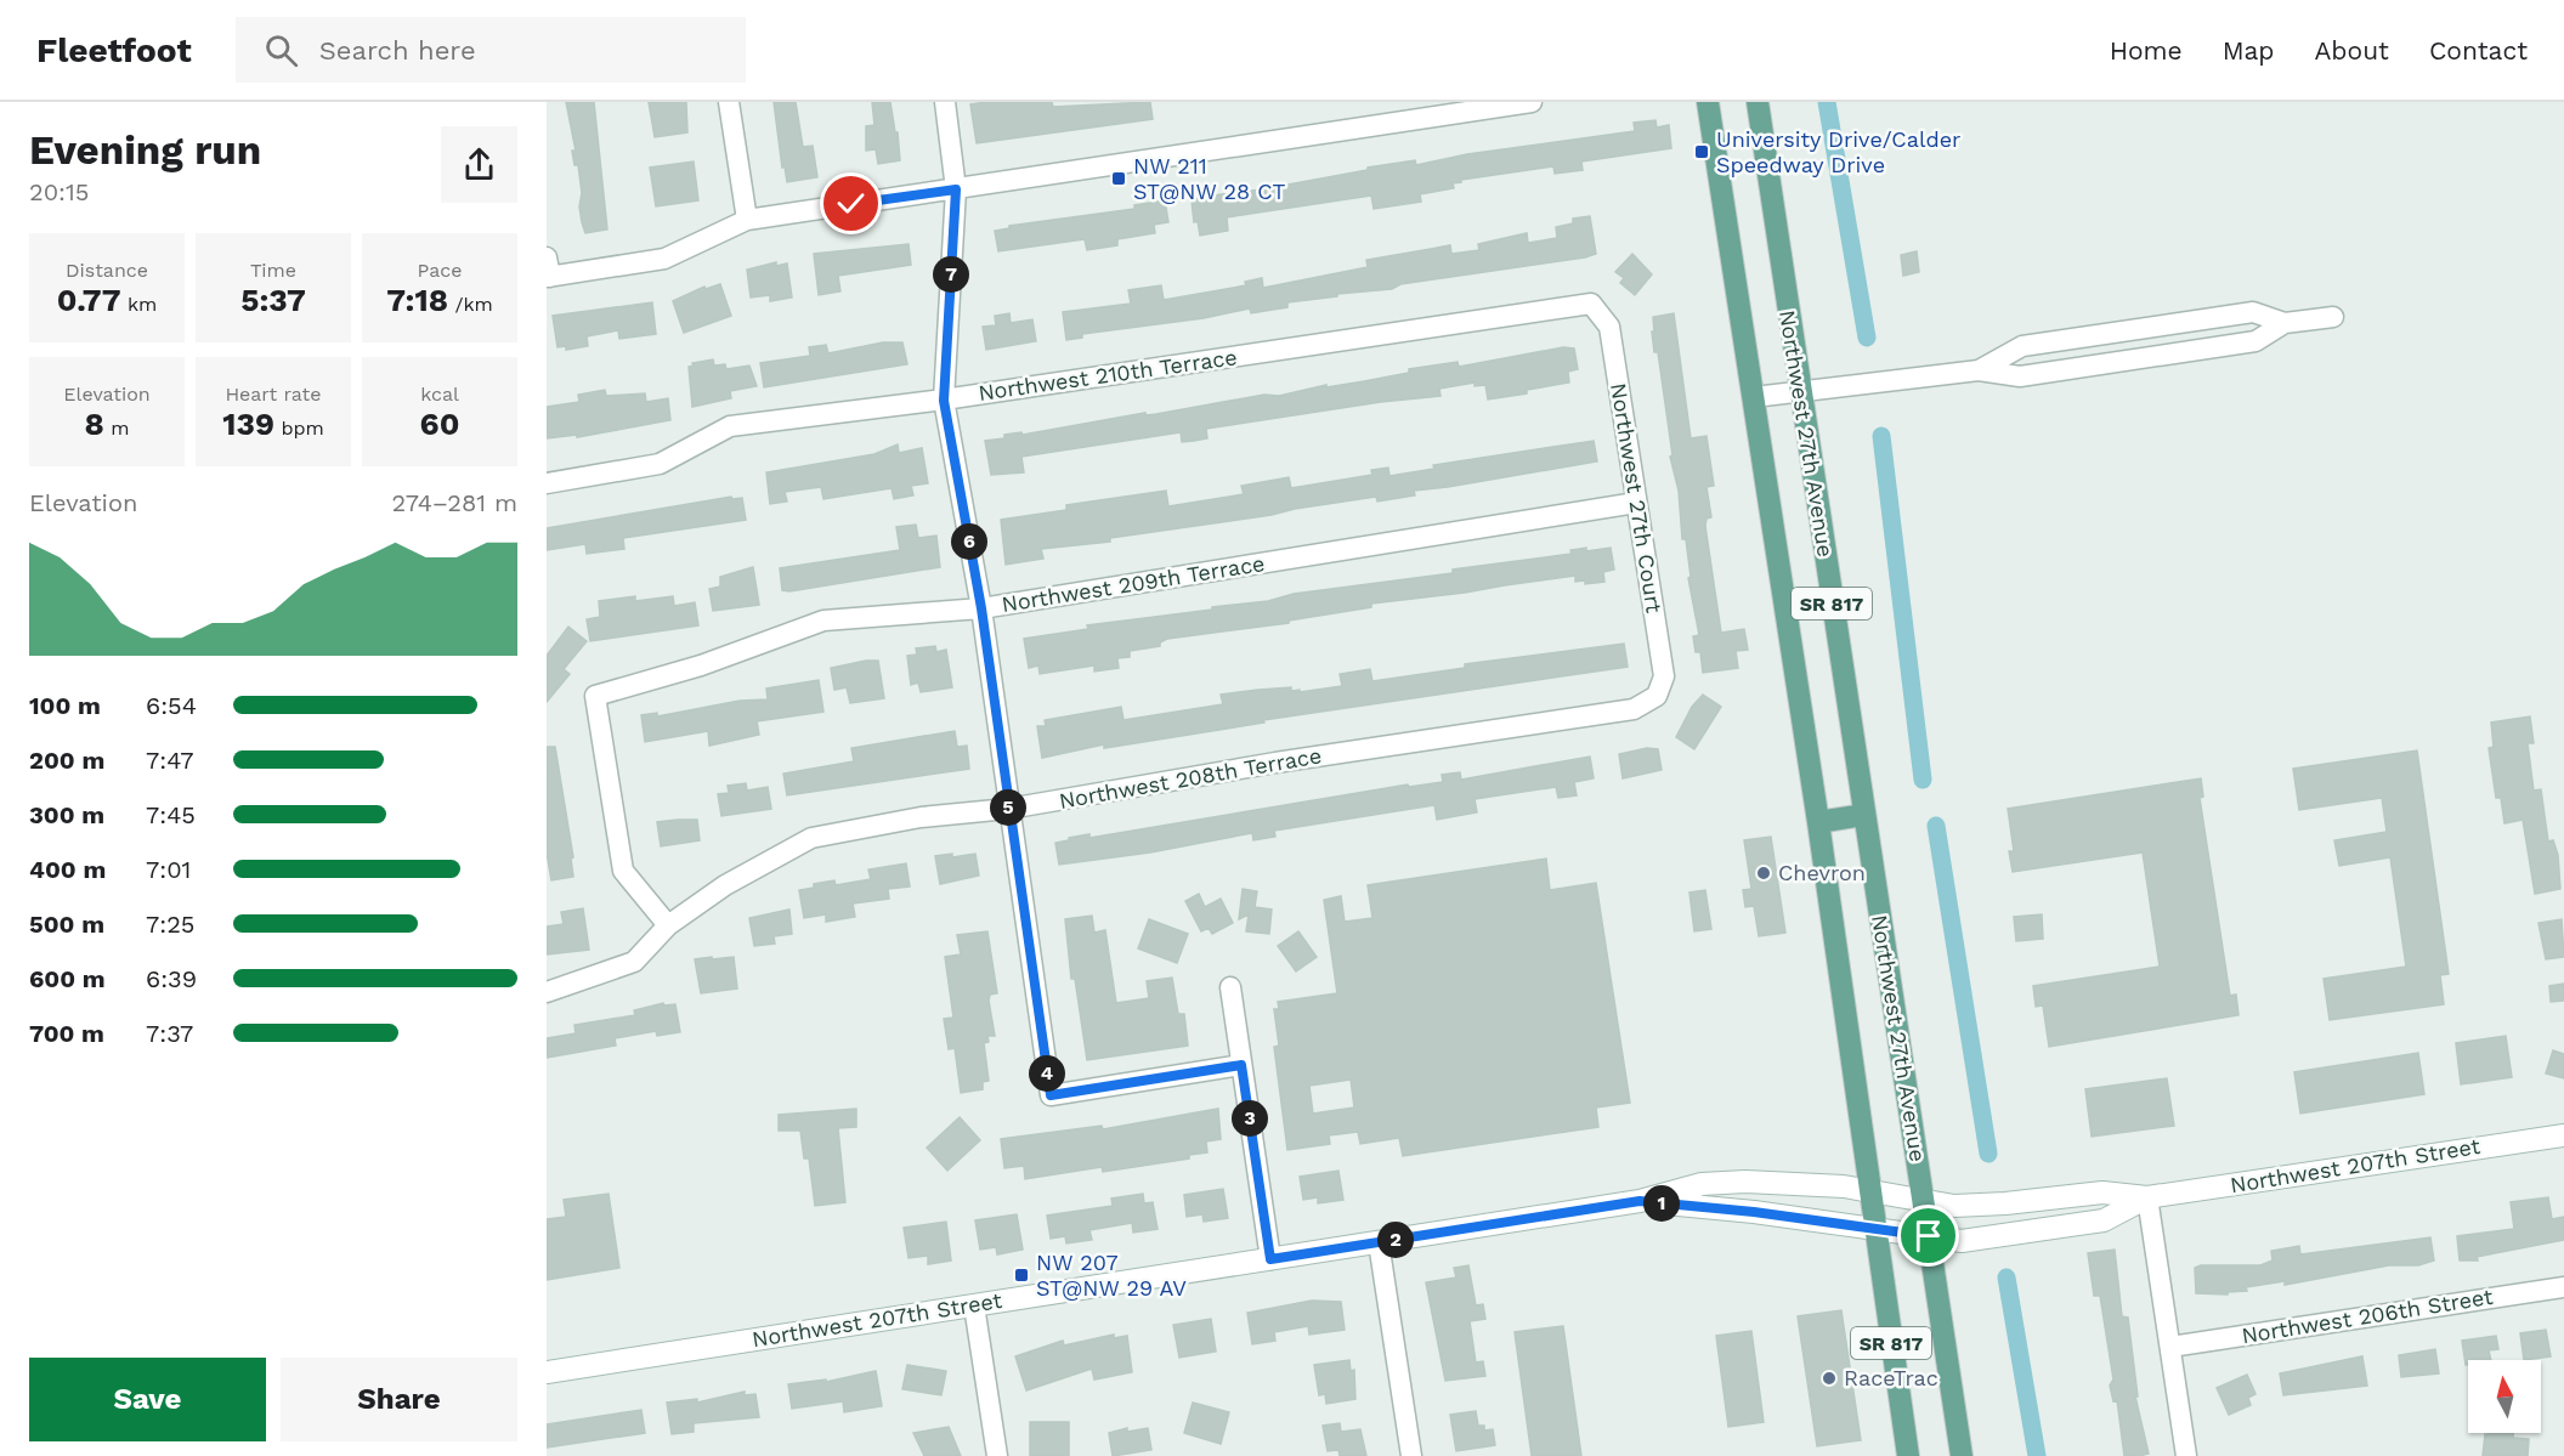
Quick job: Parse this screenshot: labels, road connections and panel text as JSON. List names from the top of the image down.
{
  "streets": {
    "main road": ["Northwest 27th Avenue", "SR 817"],
    "street": [
      "Northwest 210th Terrace",
      "Northwest 27th Court",
      "Northwest 209th Terrace",
      "Northwest 208th Terrace",
      "Northwest 207th Street",
      "Northwest 206th Street"
    ]
  },
  "crossings": [
    ["Northwest 210th Terrace", "Northwest 27th Court"],
    ["Northwest 27th Avenue", "Northwest 207th Street"],
    ["Northwest 27th Court", "Northwest 209th Terrace"],
    ["Northwest 27th Court", "Northwest 208th Terrace"],
    ["Northwest 209th Terrace", "Northwest 208th Terrace"]
  ],
  "places": {
    "transit": ["University Drive/Calder Speedway Drive", "NW 211 ST@NW 28 CT", "NW 207 ST@NW 29 AV"],
    "other": ["Chevron", "RaceTrac"]
  },
  "north": "top",
  "page": {
    "header": "Fleetfoot",
    "search": "Search here",
    "nav": [
      "Home",
      "Map",
      "About",
      "Contact"
    ],
    "heading": ["Evening run", "20:15"],
    "stats": [
      ["Distance", "0.77 km"],
      ["Time", "5:37"],
      ["Pace", "7:18 /km"],
      ["Elevation", "8 m"],
      ["Heart rate", "139 bpm"],
      ["kcal", "60"]
    ],
    "pins": [
      "7",
      "6",
      "5",
      "4",
      "3",
      "1",
      "2"
    ],
    "chart": ["Elevation", "274–281 m"],
    "list": [
      {
        "name": "100 m",
        "note": "6:54"
      },
      {
        "name": "200 m",
        "note": "7:47"
      },
      {
        "name": "300 m",
        "note": "7:45"
      },
      {
        "name": "400 m",
        "note": "7:01"
      },
      {
        "name": "500 m",
        "note": "7:25"
      },
      {
        "name": "600 m",
        "note": "6:39"
      },
      {
        "name": "700 m",
        "note": "7:37"
      }
    ],
    "buttons": ["Save", "Share"]
  }
}
